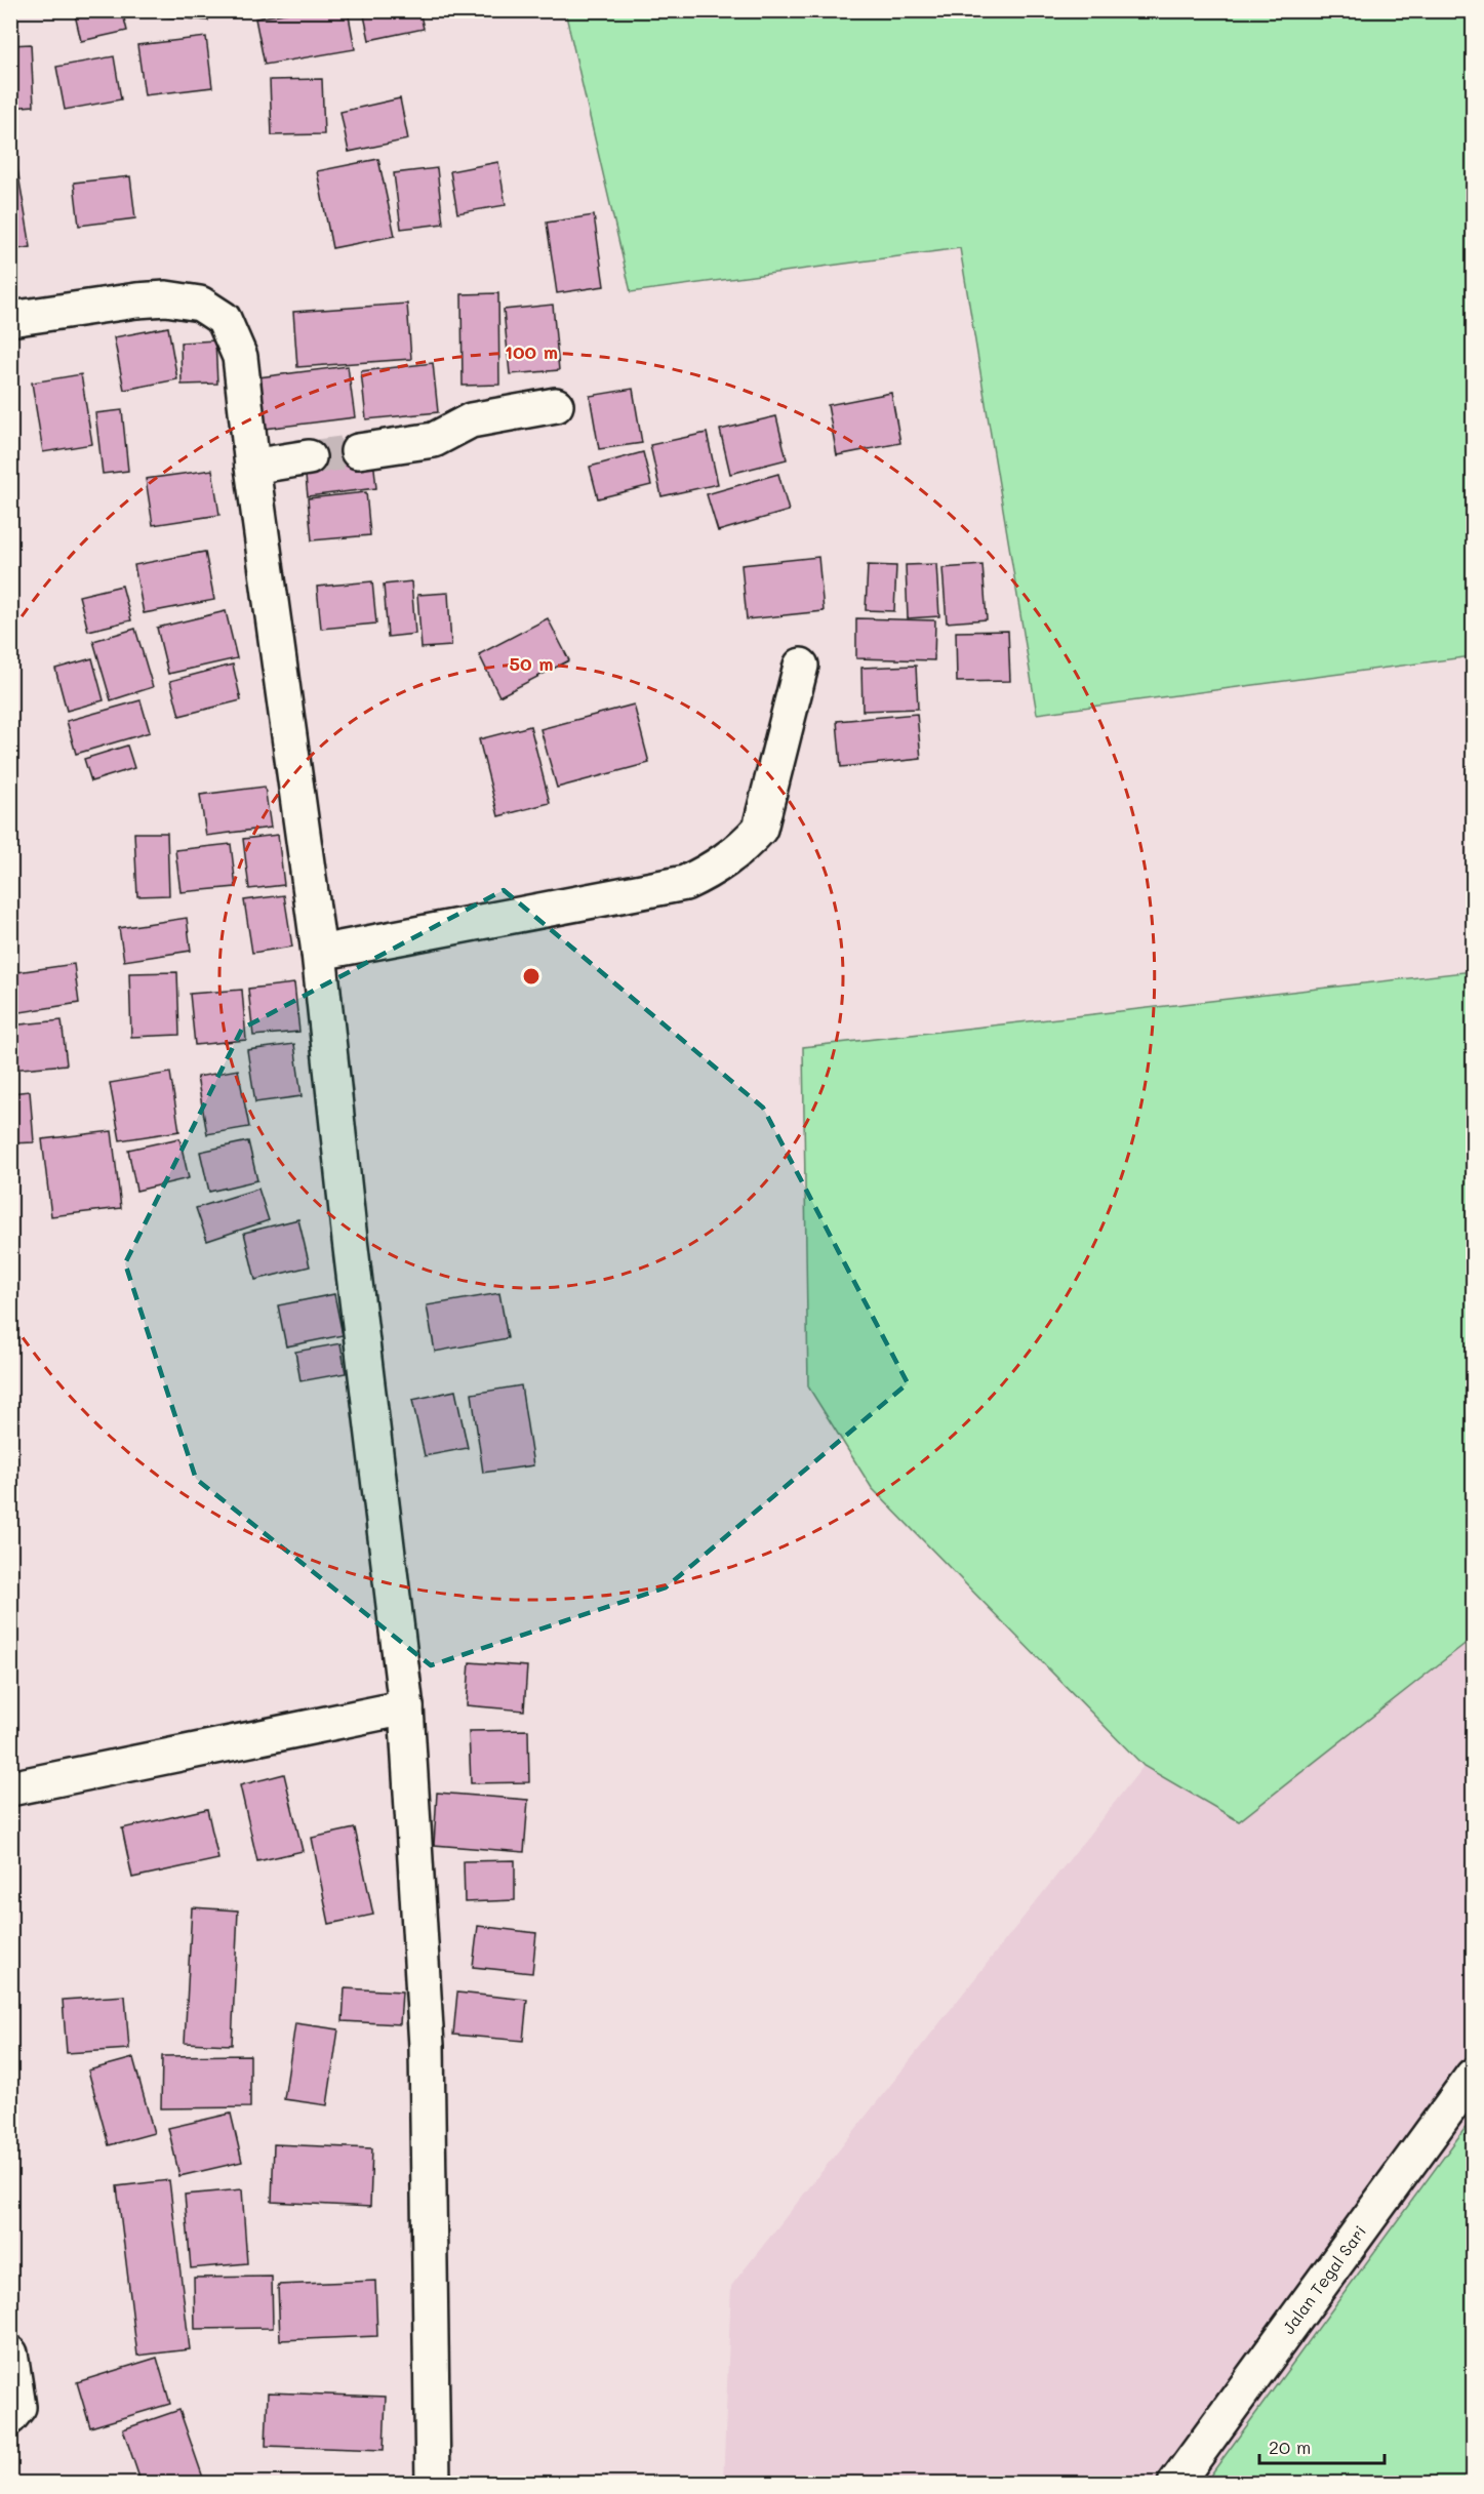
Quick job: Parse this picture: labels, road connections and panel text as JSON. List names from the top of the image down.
{
  "streets": {
    "street": ["Jalan Tegal Sari"]
  },
  "scale_bar": "20 m",
  "rings": ["100 m", "50 m"]
}
